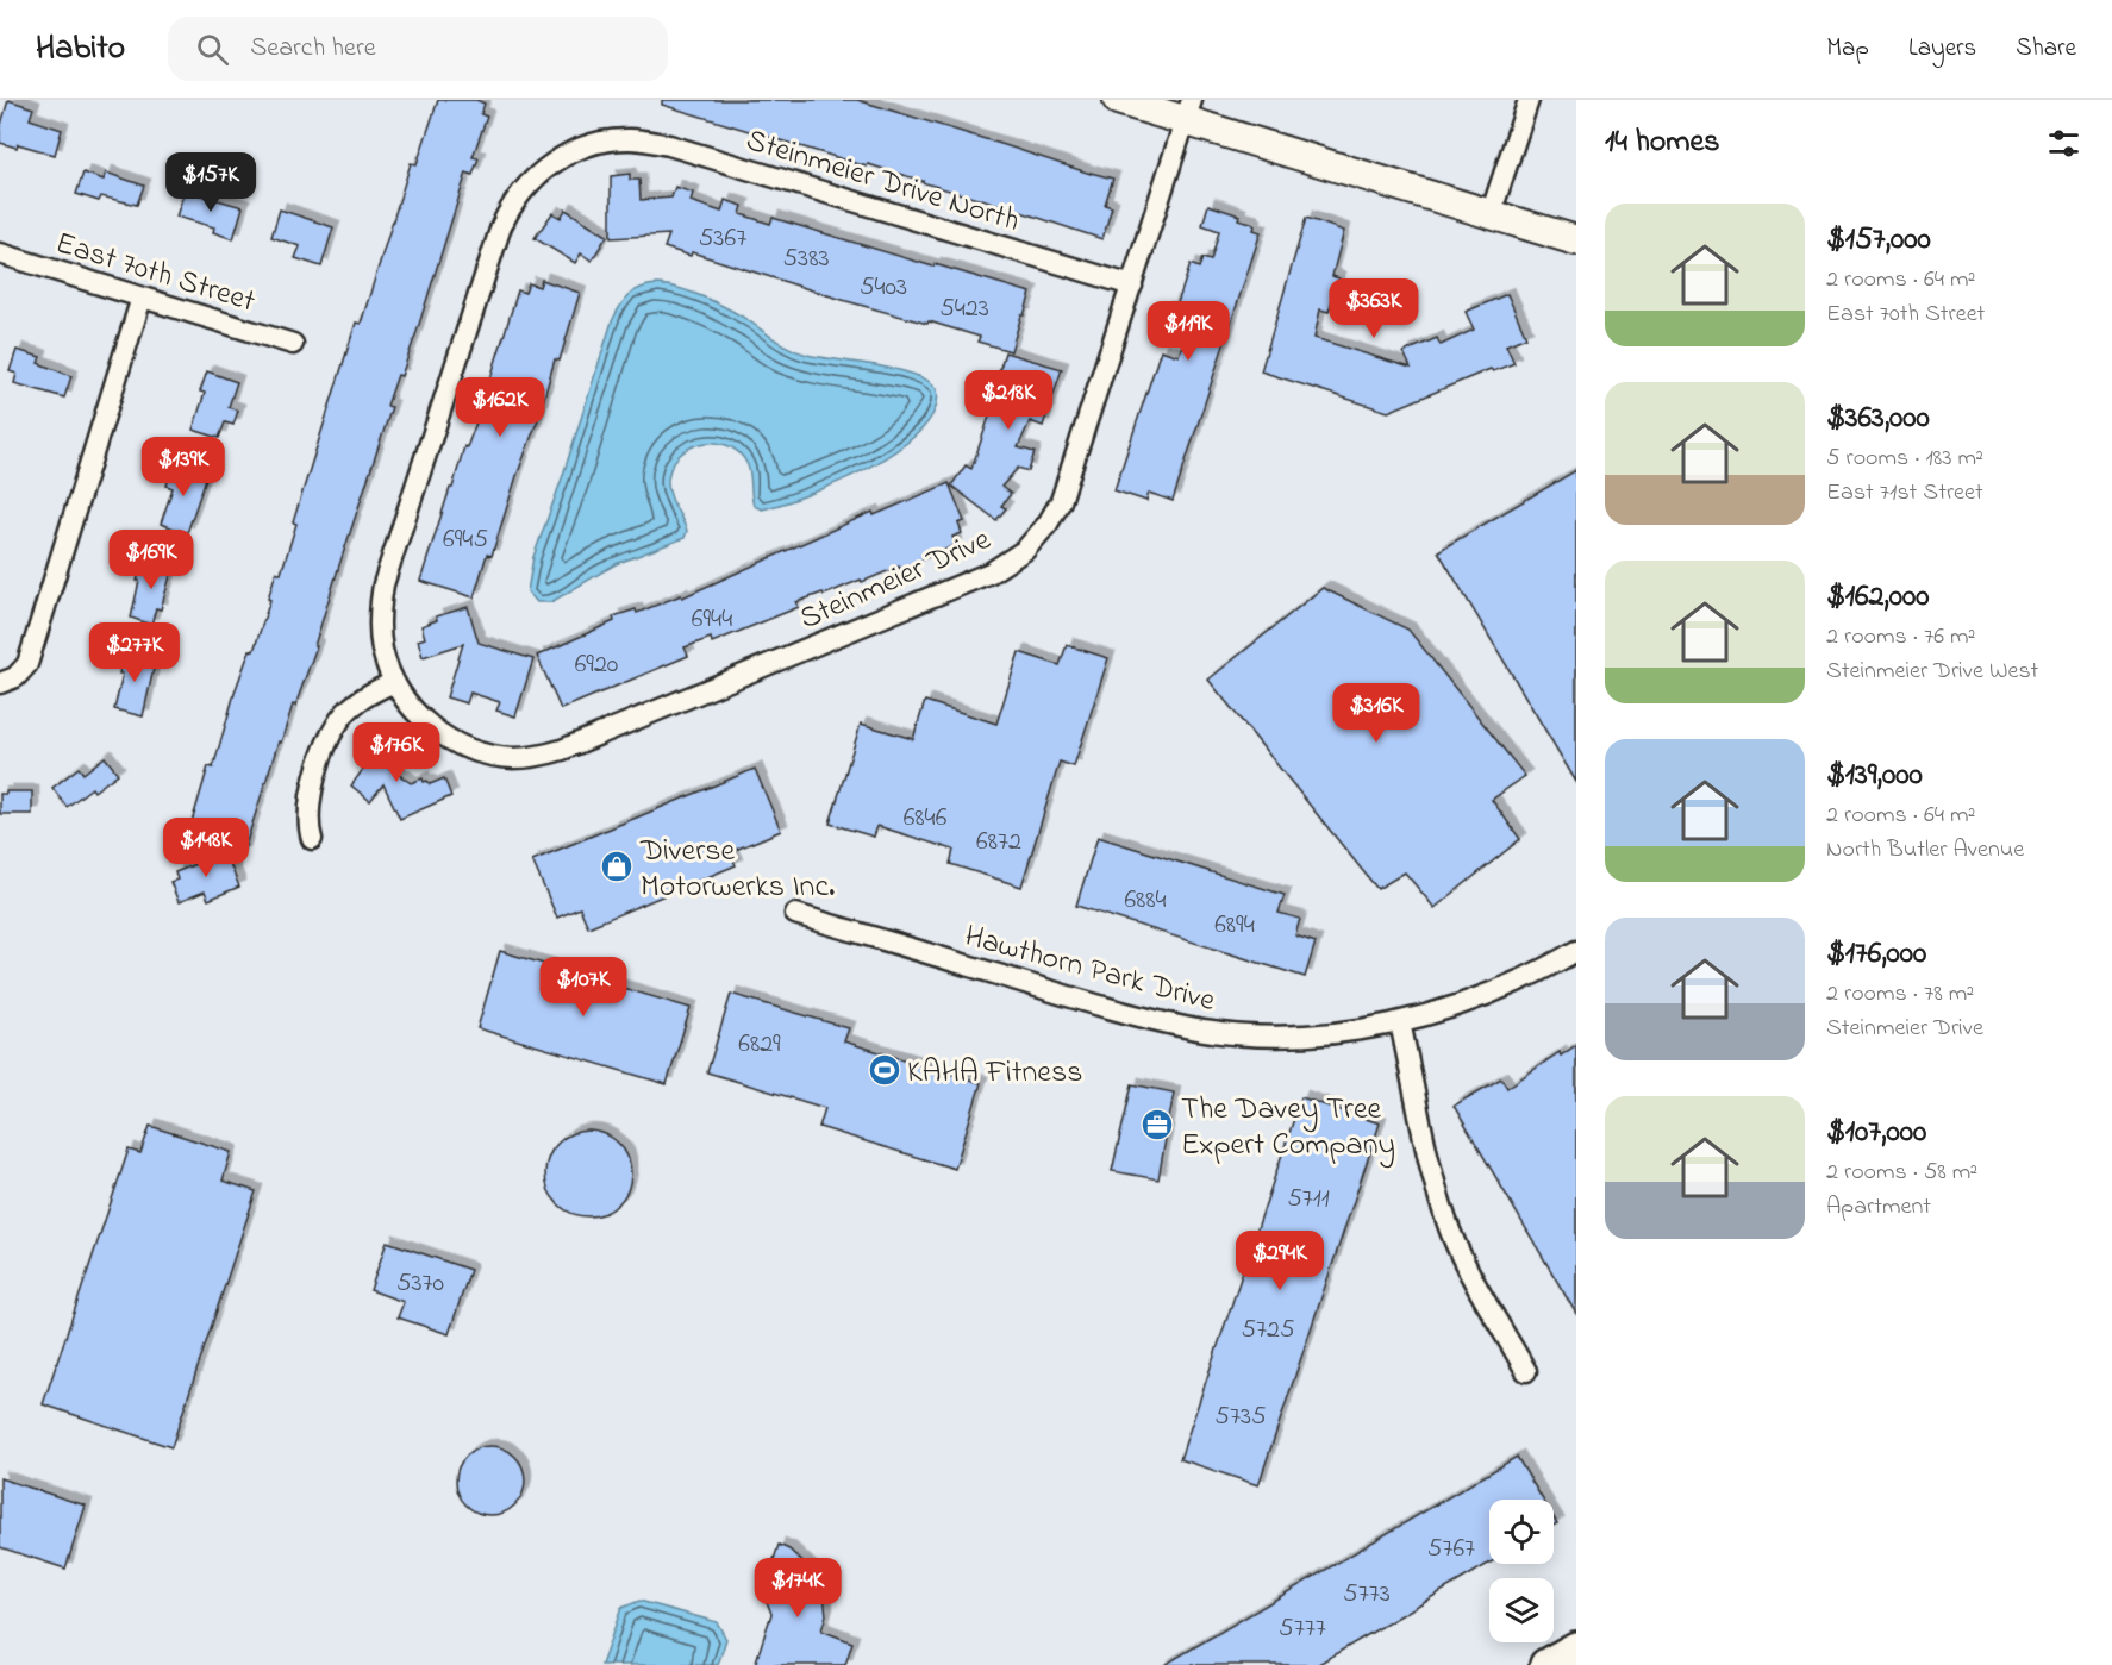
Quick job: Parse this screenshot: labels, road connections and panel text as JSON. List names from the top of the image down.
{
  "streets": {
    "street": [
      "Steinmeier Drive North",
      "East 70th Street",
      "Steinmeier Drive",
      "Hawthorn Park Drive"
    ]
  },
  "crossings": [
    ["Steinmeier Drive North", "Steinmeier Drive"]
  ],
  "places": {
    "shop": ["Diverse Motorwerks Inc."],
    "sports": ["KAHA Fitness"],
    "office": ["The Davey Tree Expert Company"]
  },
  "house_numbers": [
    "5367",
    "5383",
    "5403",
    "5423",
    "6945",
    "6944",
    "6920",
    "6846",
    "6872",
    "6884",
    "6894",
    "6829",
    "5711",
    "5370",
    "5725",
    "5735",
    "5767",
    "5773",
    "5777"
  ],
  "page": {
    "header": "Habito",
    "search": "Search here",
    "nav": ["Map", "Layers", "Share"],
    "heading": "14 homes",
    "price": [
      "$157K",
      "$363K",
      "$119K",
      "$218K",
      "$162K",
      "$139K",
      "$169K",
      "$277K",
      "$316K",
      "$176K",
      "$148K",
      "$107K",
      "$294K",
      "$174K"
    ],
    "list": [
      {
        "name": "$157,000",
        "note": "2 rooms · 64 m² · East 70th Street"
      },
      {
        "name": "$363,000",
        "note": "5 rooms · 183 m² · East 71st Street"
      },
      {
        "name": "$162,000",
        "note": "2 rooms · 76 m² · Steinmeier Drive West"
      },
      {
        "name": "$139,000",
        "note": "2 rooms · 64 m² · North Butler Avenue"
      },
      {
        "name": "$176,000",
        "note": "2 rooms · 78 m² · Steinmeier Drive"
      },
      {
        "name": "$107,000",
        "note": "2 rooms · 58 m² · Apartment"
      }
    ]
  }
}
